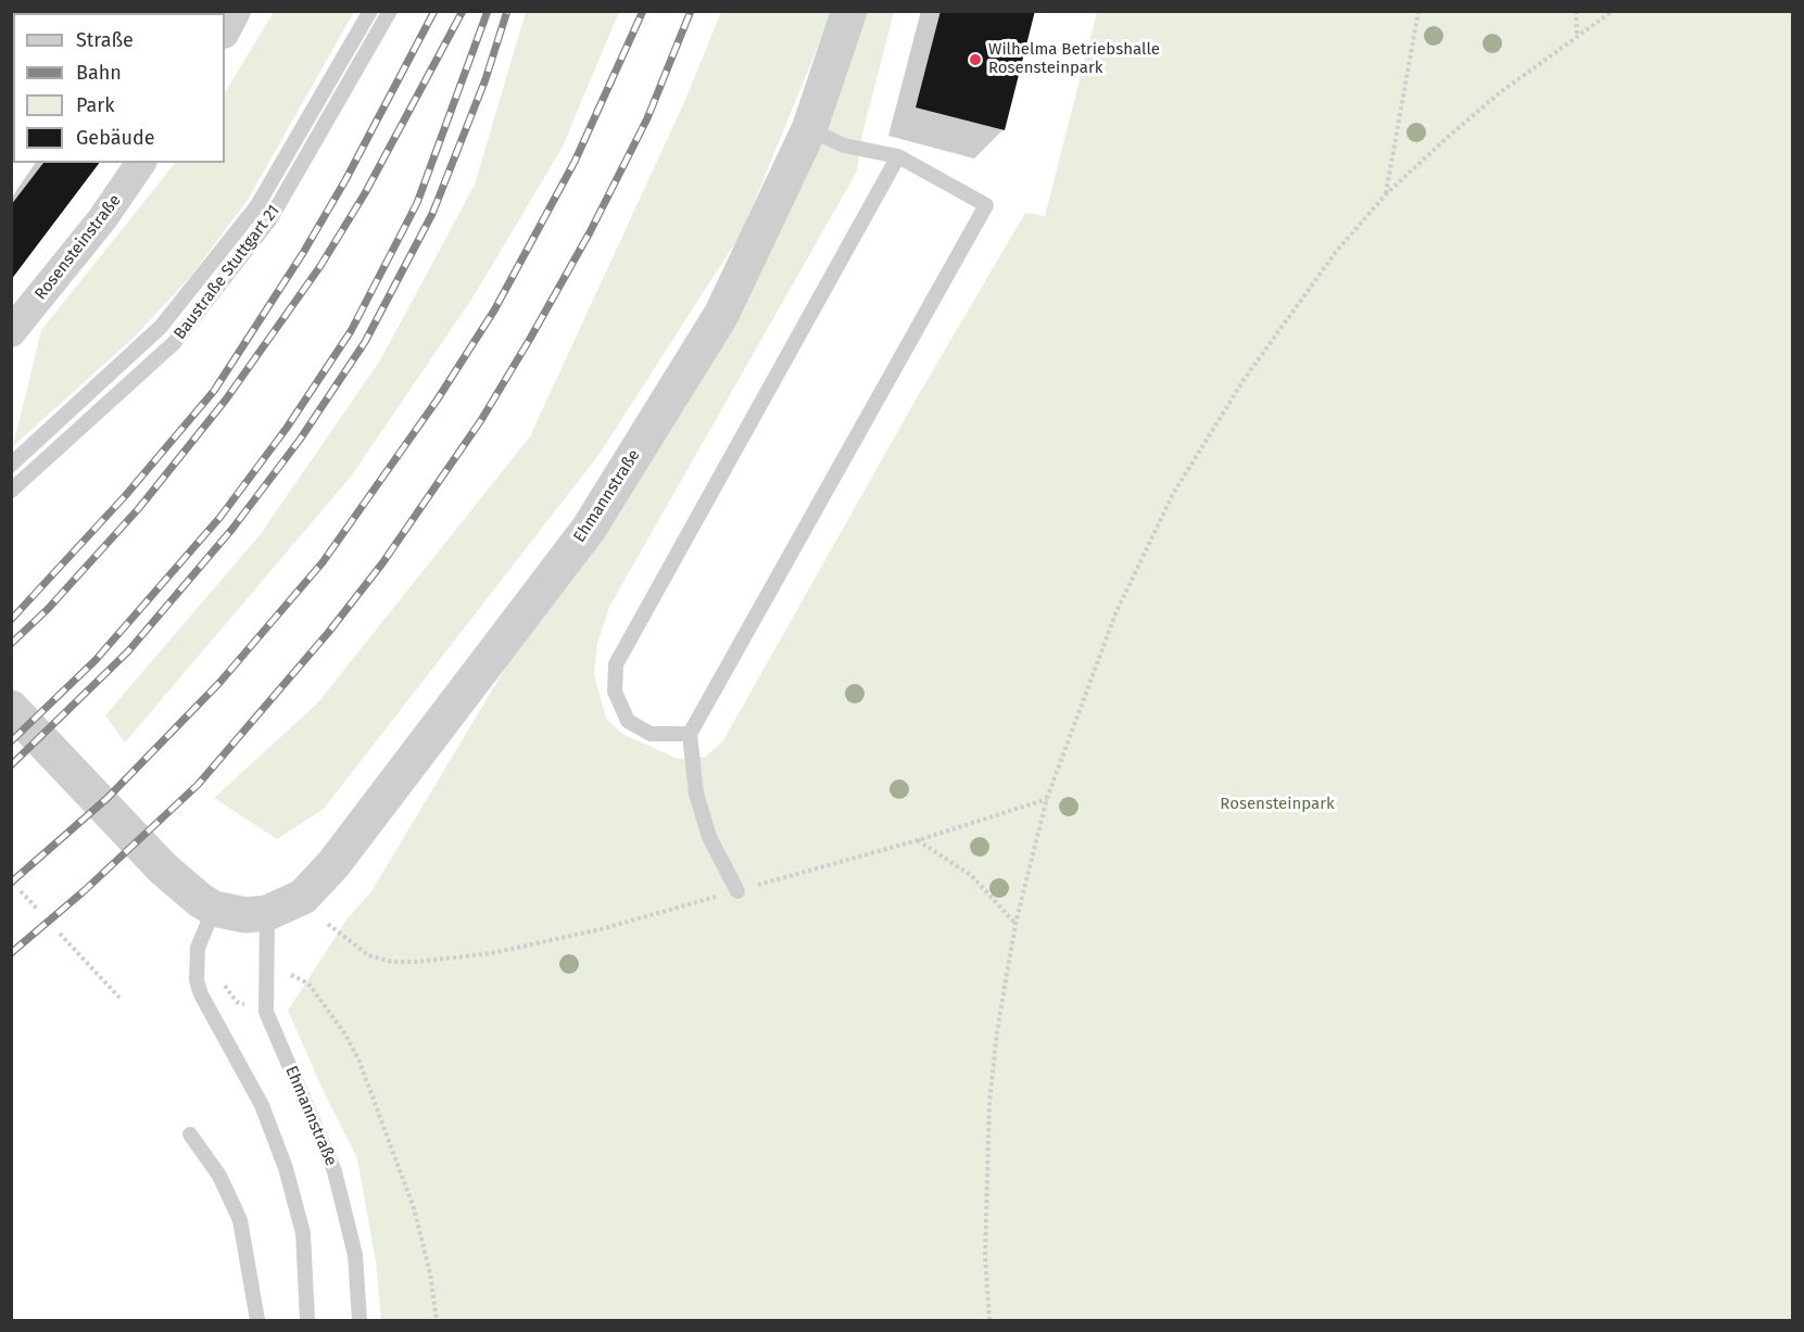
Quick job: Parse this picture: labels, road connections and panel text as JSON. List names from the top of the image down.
{
  "streets": {
    "street": ["Rosensteinstraße", "Ehmannstraße"],
    "lane": ["Baustraße Stuttgart 21"]
  },
  "parks": ["Rosensteinpark"],
  "places": ["Wilhelma Betriebshalle Rosensteinpark"],
  "legend": [
    "Straße",
    "Bahn",
    "Park",
    "Gebäude"
  ]
}
